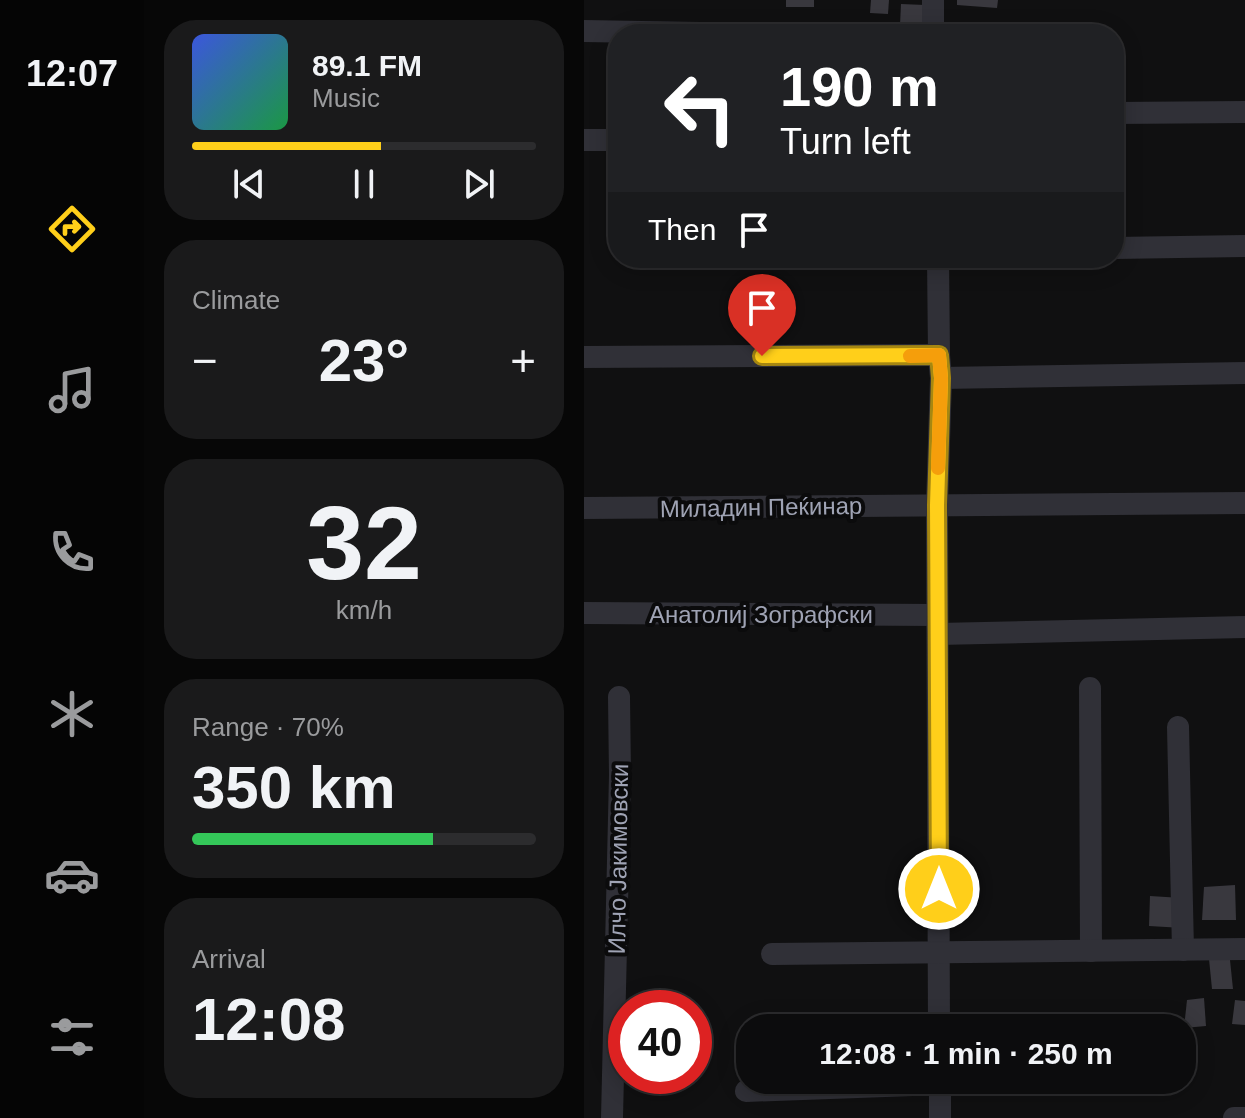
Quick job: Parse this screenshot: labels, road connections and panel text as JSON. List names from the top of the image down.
{
  "streets": {
    "street": ["Миладин Пеќинар", "Анатолиј Зографски", "Илчо Јакимовски"]
  },
  "page": {
    "tabs": "12:07",
    "turn": ["190 m", "Turn left"],
    "song": ["89.1 FM", "Music"],
    "then": "Then",
    "tile": [
      "Climate",
      ["32", "km/h"],
      ["Range · 70%", "350 km"],
      ["Arrival", "12:08"]
    ],
    "heat": ["−", "23°", "+"],
    "limit": "40",
    "trip": "12:08 · 1 min · 250 m"
  }
}
